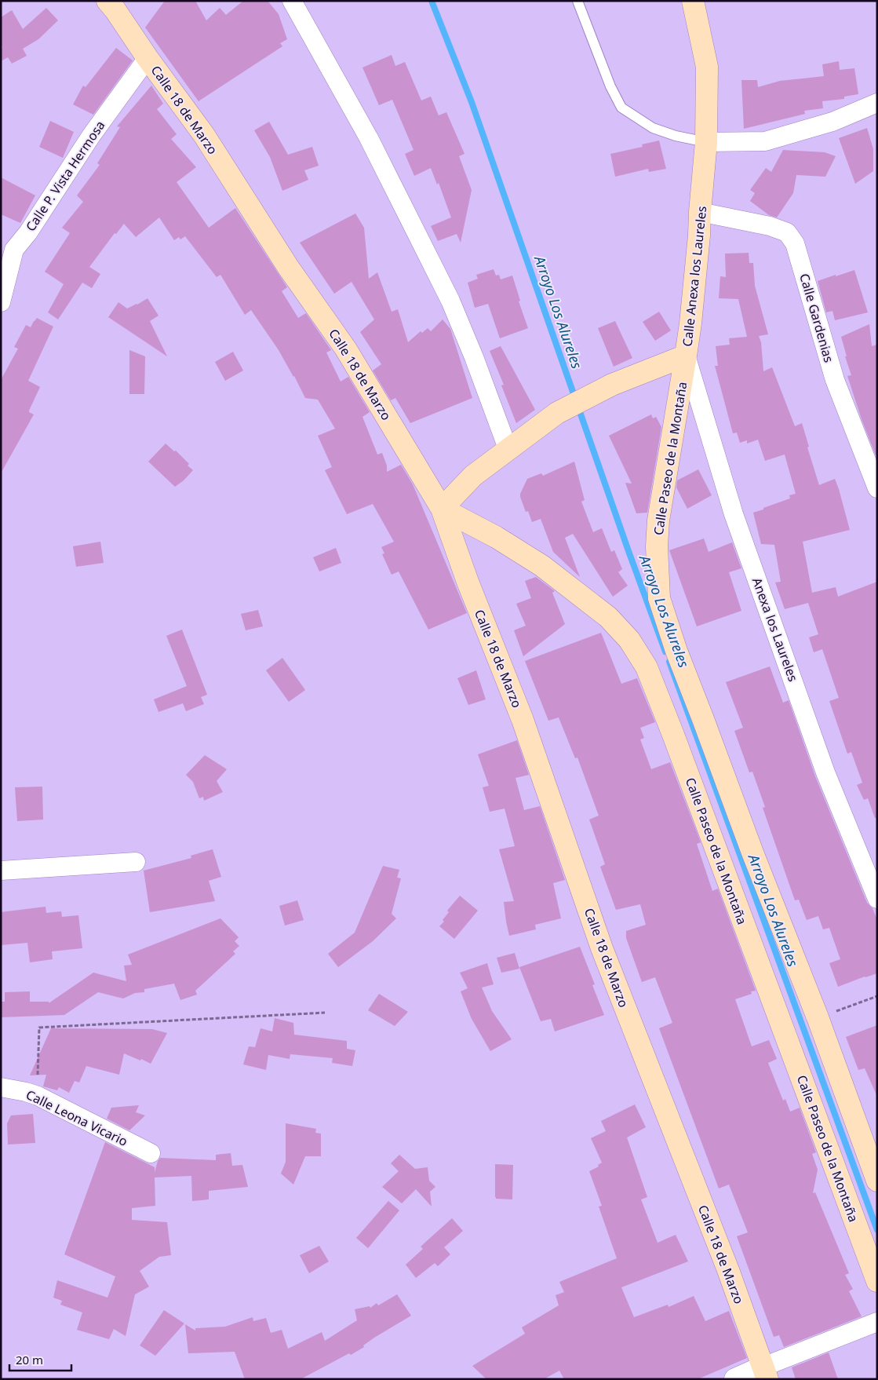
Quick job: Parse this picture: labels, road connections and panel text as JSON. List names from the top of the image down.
{
  "streets": {
    "main road": ["Calle 18 de Marzo", "Calle Anexa los Laureles", "Calle Paseo de la Montaña"],
    "street": [
      "Calle P. Vista Hermosa",
      "Calle Gardenias",
      "Anexa los Laureles",
      "Calle Leona Vicario"
    ]
  },
  "crossings": [
    ["Calle 18 de Marzo", "Calle P. Vista Hermosa"],
    ["Calle 18 de Marzo", "Calle Anexa los Laureles"],
    ["Calle 18 de Marzo", "Calle Paseo de la Montaña"],
    ["Calle Anexa los Laureles", "Calle Gardenias"],
    ["Calle Anexa los Laureles", "Calle Paseo de la Montaña"],
    ["Calle Anexa los Laureles", "Anexa los Laureles"],
    ["Calle Paseo de la Montaña", "Anexa los Laureles"]
  ],
  "water": ["Arroyo Los Alureles"],
  "scale_bar": "20 m"
}
